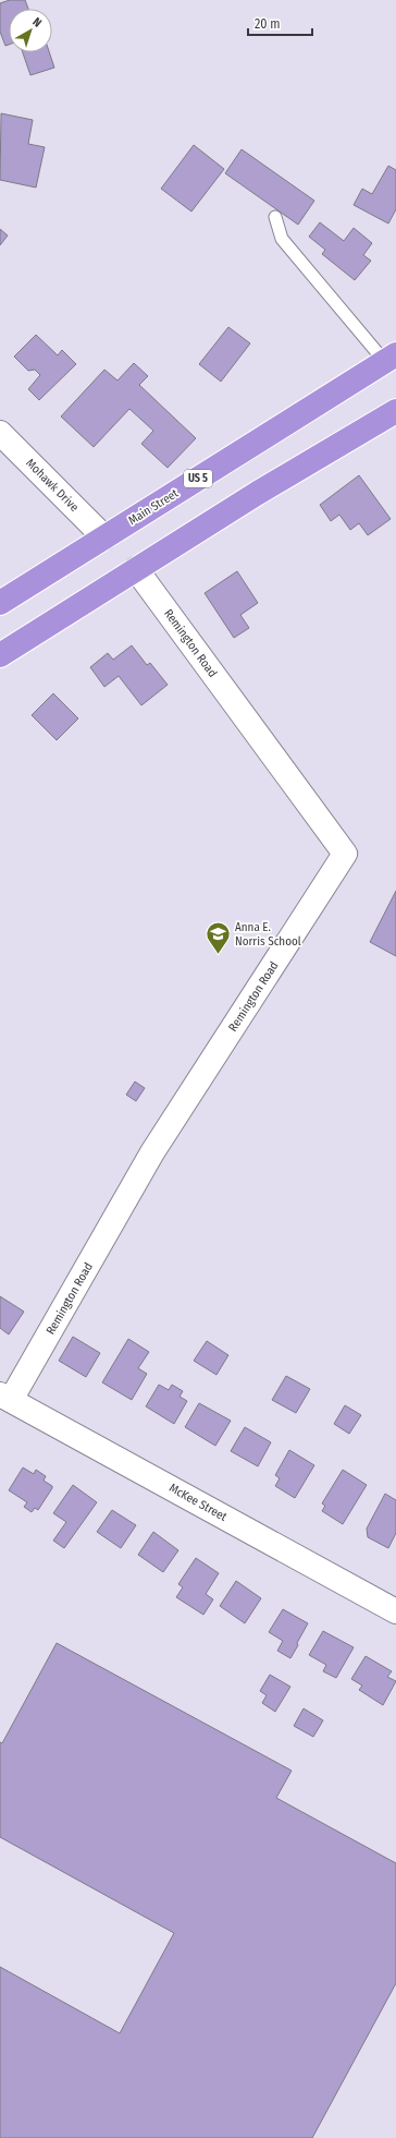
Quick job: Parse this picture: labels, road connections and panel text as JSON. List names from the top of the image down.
{
  "streets": {
    "highway": ["US 5", "Main Street"],
    "street": ["Mohawk Drive", "Remington Road", "McKee Street"]
  },
  "crossings": [
    ["Mohawk Drive", "Main Street"],
    ["Remington Road", "McKee Street"]
  ],
  "places": {
    "school or university": ["Anna E. Norris School"]
  },
  "scale_bar": "20 m",
  "north": "top right"
}
